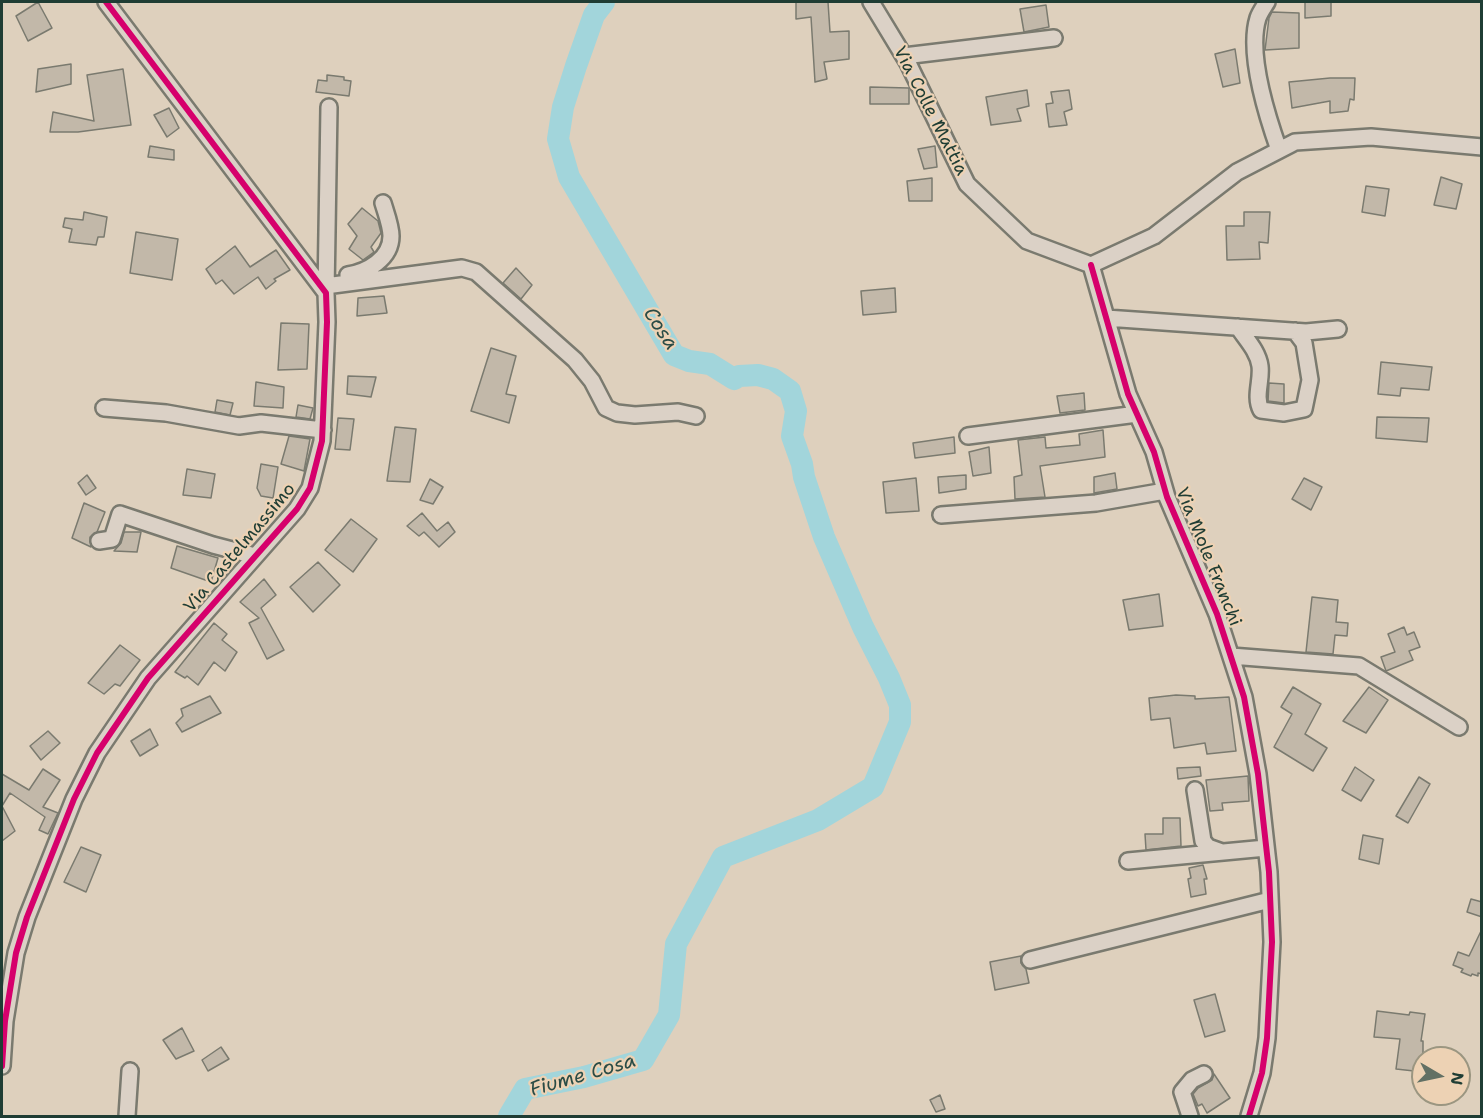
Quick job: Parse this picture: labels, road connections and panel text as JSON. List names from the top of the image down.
{
  "streets": {
    "street": ["Via Colle Mattia", "Via Castelmassimo", "Via Mole Franchi"]
  },
  "crossings": [
    ["Via Colle Mattia", "Via Mole Franchi"]
  ],
  "water": ["Cosa", "Fiume Cosa"],
  "north": "right"
}
